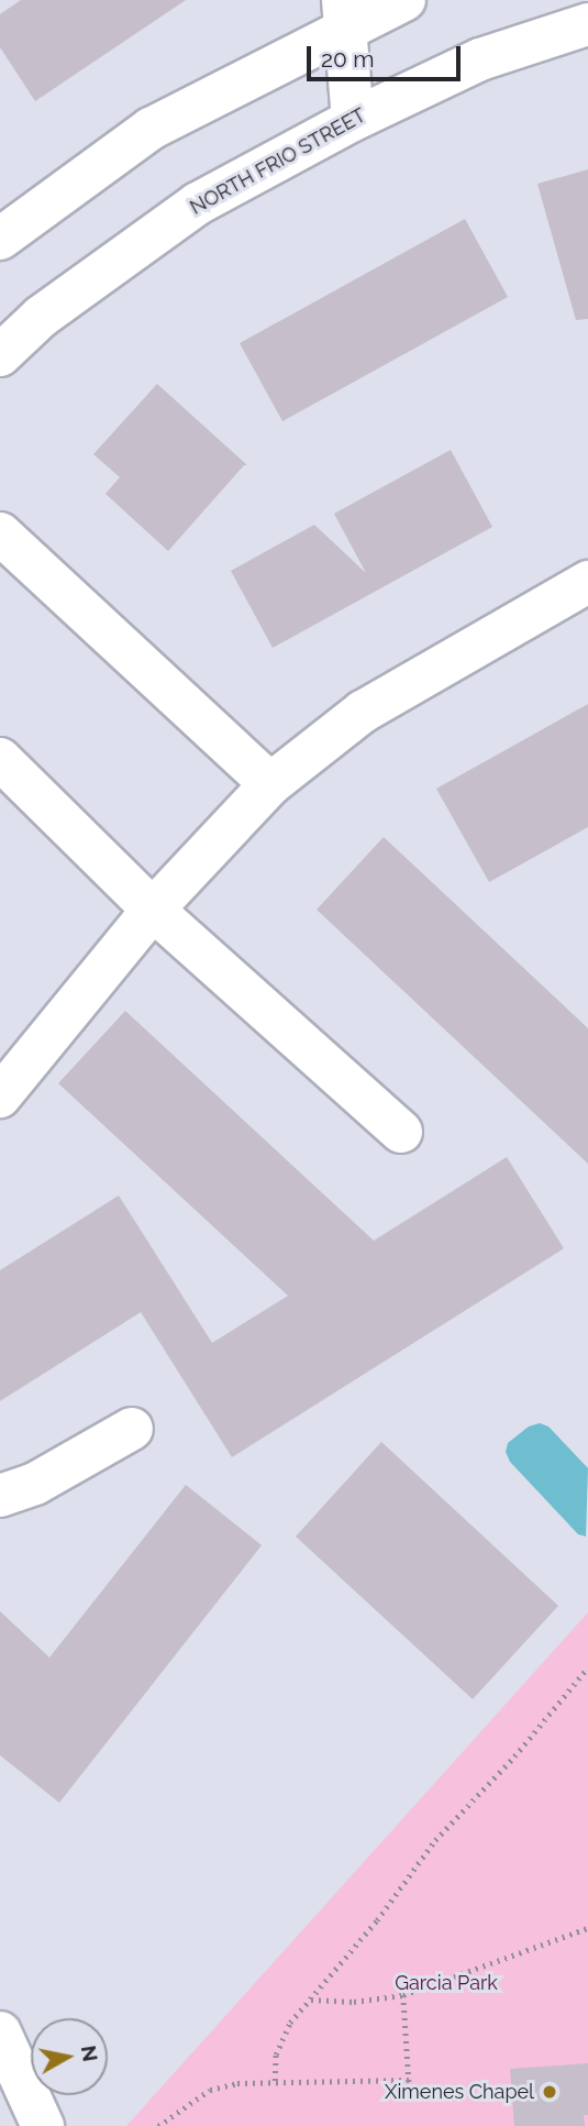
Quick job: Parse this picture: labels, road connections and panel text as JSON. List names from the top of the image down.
{
  "streets": {
    "main road": ["NORTH FRIO STREET"]
  },
  "parks": ["Garcia Park"],
  "places": ["Ximenes Chapel"],
  "scale_bar": "20 m",
  "north": "right"
}
